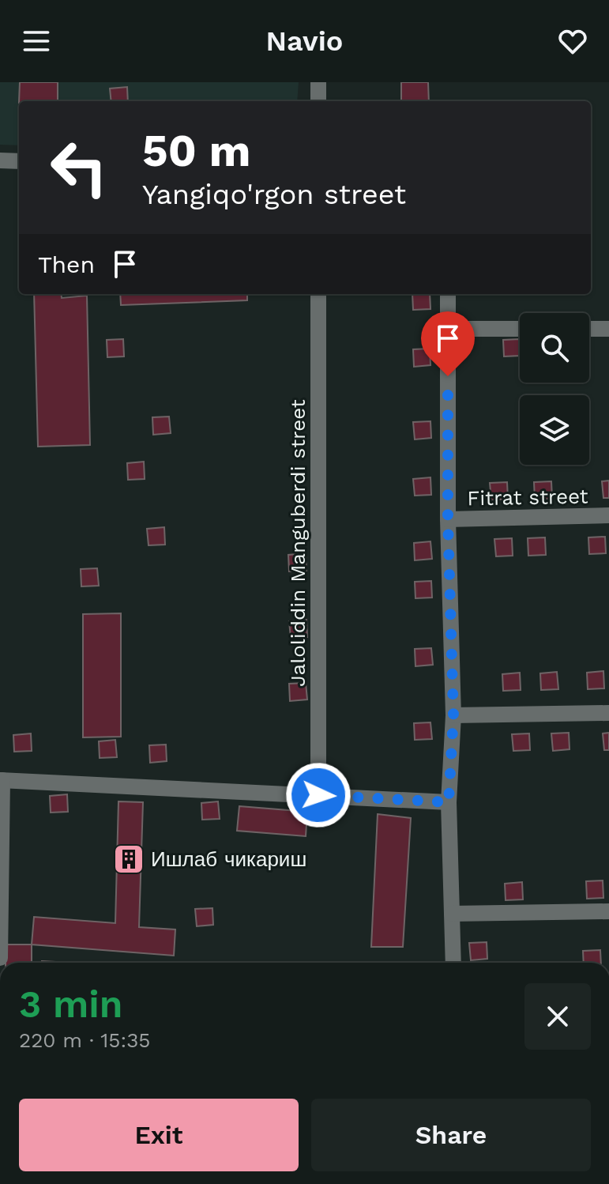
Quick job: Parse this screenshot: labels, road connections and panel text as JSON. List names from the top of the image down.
{
  "streets": {
    "street": ["Fitrat street", "Jaloliddin Manguberdi street"]
  },
  "places": {
    "building": ["Ишлаб чикариш"]
  },
  "page": {
    "header": "Navio",
    "turn": ["50 m", "Yangiqo'rgon street"],
    "then": "Then",
    "heading": ["3 min", "220 m · 15:35"],
    "buttons": ["Exit", "Share"]
  }
}
